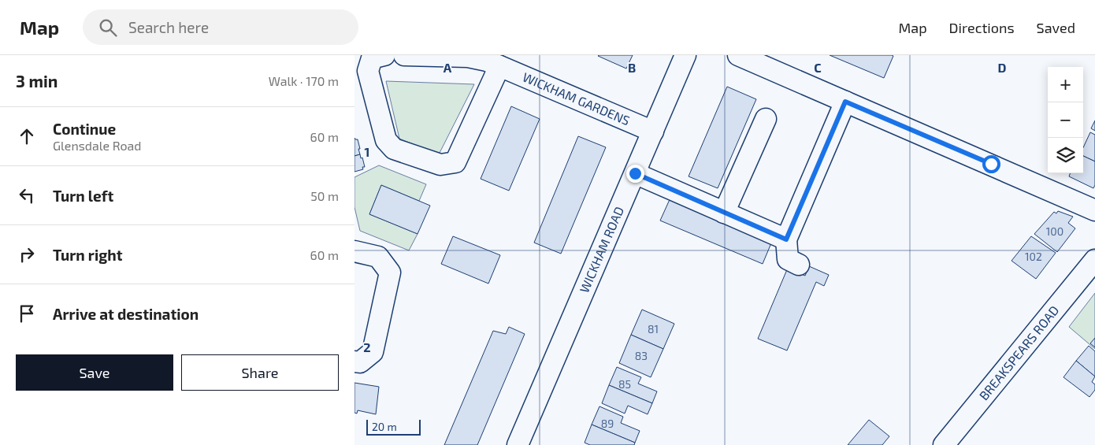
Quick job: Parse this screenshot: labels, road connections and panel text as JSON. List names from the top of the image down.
{
  "streets": {
    "street": ["WICKHAM GARDENS", "WICKHAM ROAD", "BREAKSPEARS ROAD"]
  },
  "crossings": [
    ["WICKHAM GARDENS", "WICKHAM ROAD"]
  ],
  "house_numbers": [
    "100",
    "102",
    "81",
    "83",
    "85",
    "89"
  ],
  "scale_bar": "20 m",
  "page": {
    "header": "Map",
    "search": "Search here",
    "nav": ["Map", "Directions", "Saved"],
    "heading": ["3 min", "Walk · 170 m"],
    "map_buttons": ["+", "−"],
    "list": [
      ["Continue", "Glensdale Road", "60 m"],
      ["Turn left", "50 m"],
      ["Turn right", "60 m"],
      "Arrive at destination"
    ],
    "buttons": ["Save", "Share"],
    "scale": "20 m"
  },
  "grid": {
    "columns": [
      "A",
      "B",
      "C",
      "D"
    ],
    "rows": ["1", "2"]
  }
}
